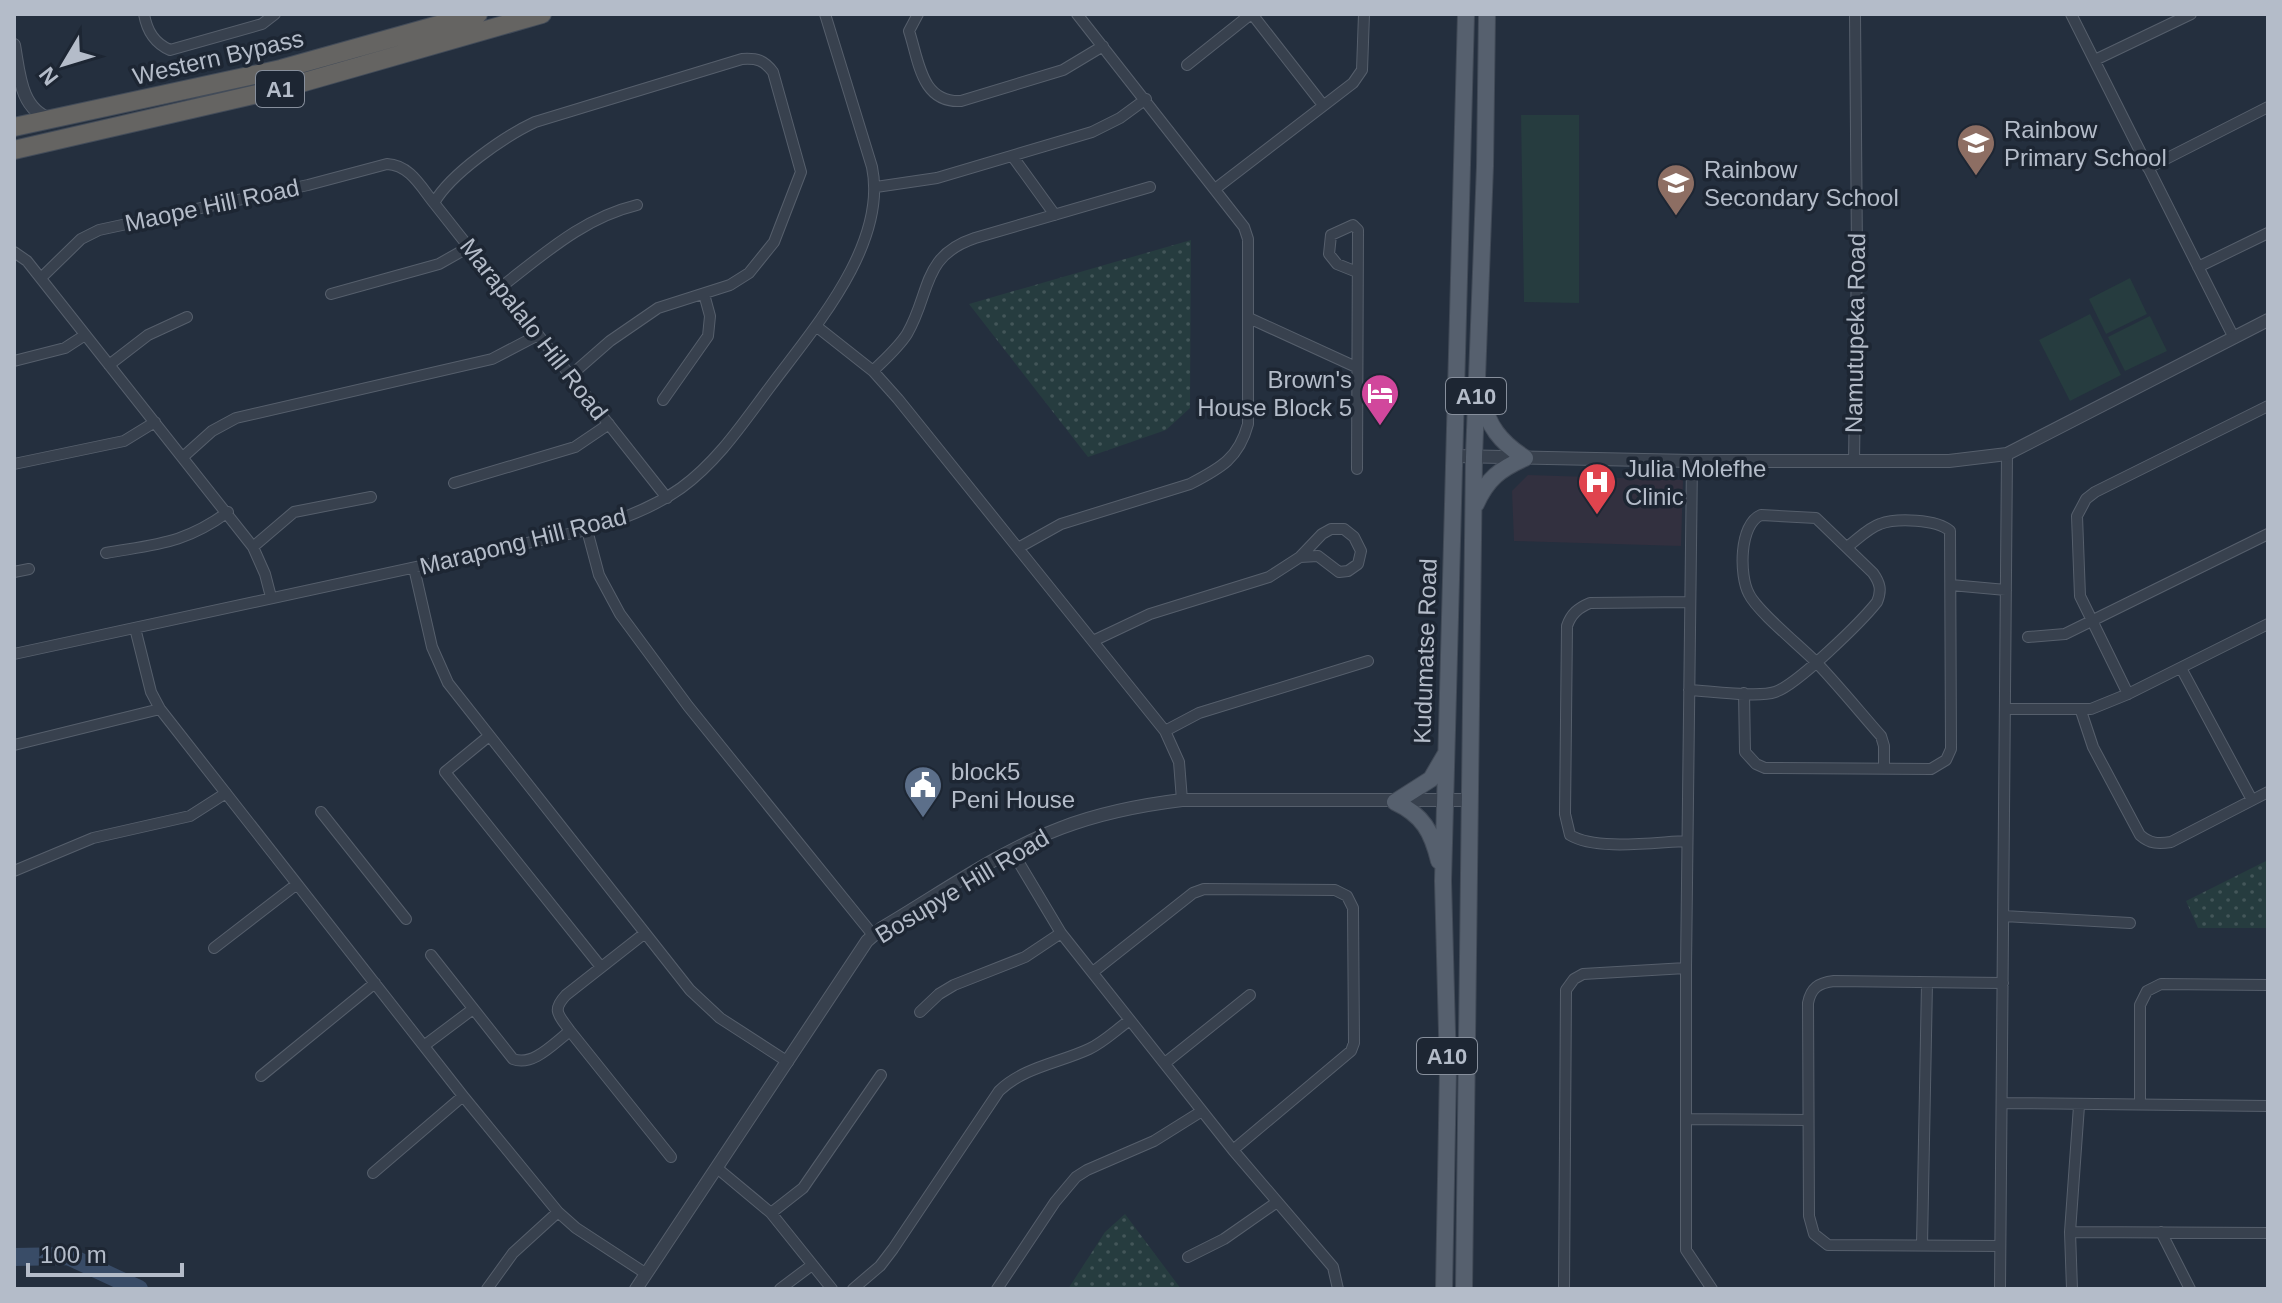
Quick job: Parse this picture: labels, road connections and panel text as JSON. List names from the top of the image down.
{
  "streets": {
    "highway": ["Western Bypass", "A1"],
    "main road": ["A10", "Kudumatse Road"],
    "street": [
      "Maope Hill Road",
      "Marapalalo Hill Road",
      "Namutupeka Road",
      "Marapong Hill Road",
      "Bosupye Hill Road"
    ]
  },
  "crossings": [
    ["Maope Hill Road", "Marapalalo Hill Road"],
    ["Marapalalo Hill Road", "Marapong Hill Road"],
    ["Kudumatse Road", "Bosupye Hill Road"]
  ],
  "places": {
    "school or university": ["Rainbow Primary School", "Rainbow Secondary School"],
    "hotel": ["Brown's House Block 5"],
    "hospital": ["Julia Molefhe Clinic"],
    "public building": ["block5 Peni House"]
  },
  "scale_bar": "100 m",
  "north": "bottom left"
}
